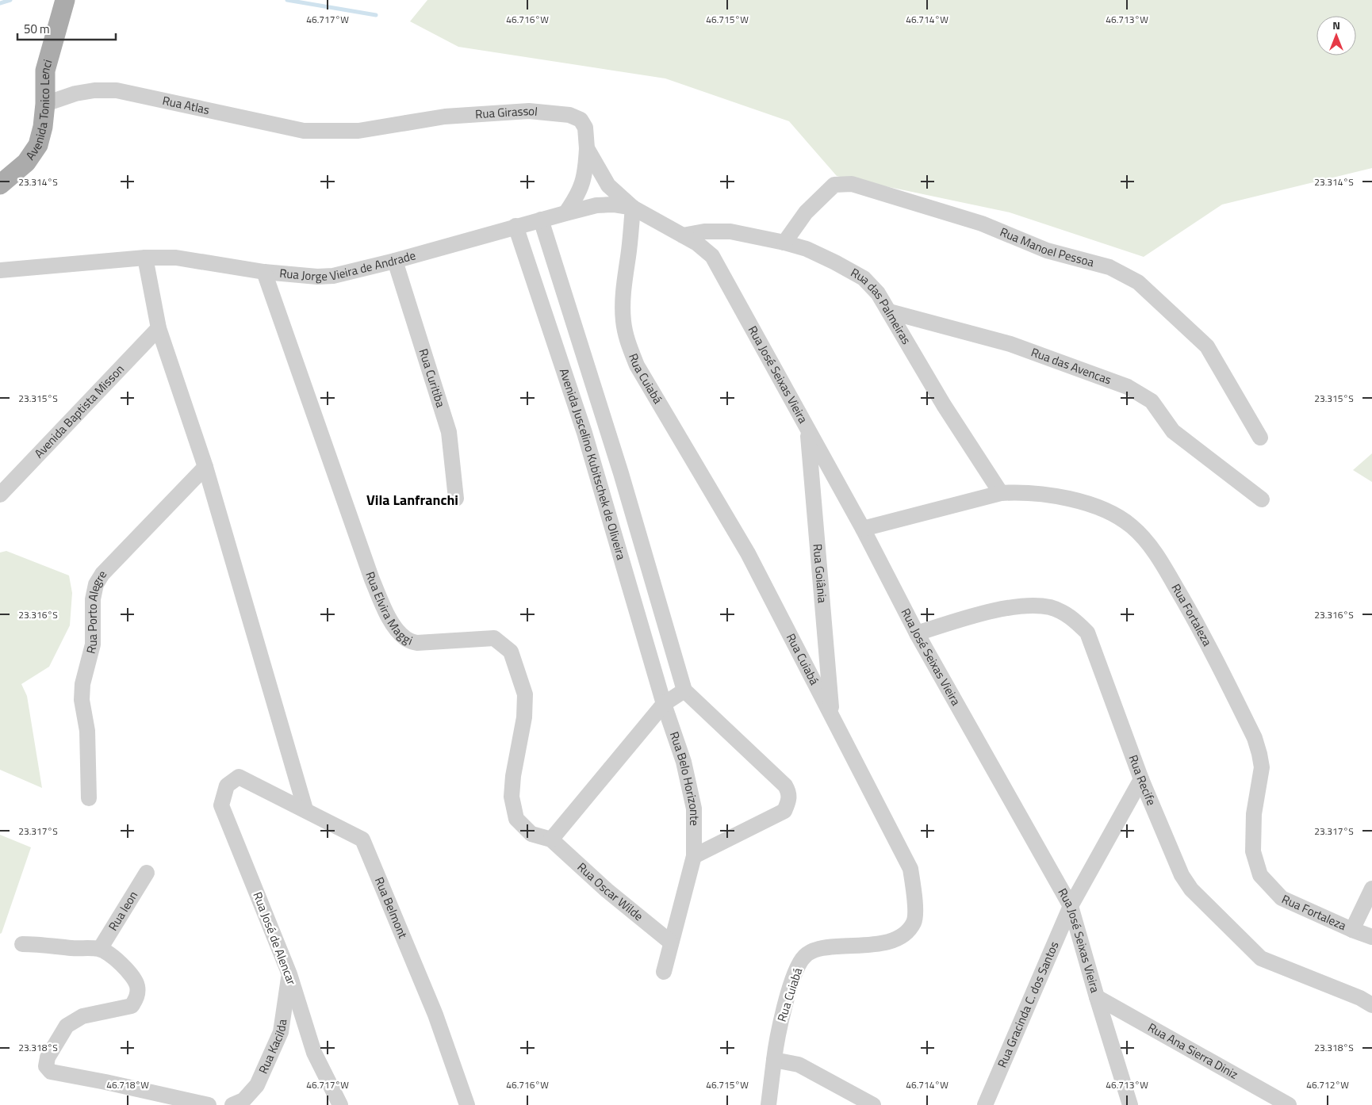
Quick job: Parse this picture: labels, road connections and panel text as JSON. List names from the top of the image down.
{
  "streets": {
    "main road": ["Avenida Tonico Lenci"],
    "street": [
      "Rua Atlas",
      "Rua Girassol",
      "Rua Manoel Pessoa",
      "Rua Jorge Vieira de Andrade",
      "Rua das Palmeiras",
      "Rua das Avencas",
      "Rua José Seixas Vieira",
      "Rua Curitiba",
      "Rua Cuiabá",
      "Avenida Baptista Misson",
      "Avenida Juscelino Kubitschek de Oliveira",
      "Rua Goiânia",
      "Rua Elvira Maggi",
      "Rua Porto Alegre",
      "Rua Fortaleza",
      "Rua Belo Horizonte",
      "Rua Recife",
      "Rua Oscar Wilde",
      "Rua Belmont",
      "Rua leon",
      "Rua José de Alencar",
      "Rua Gracinda C. dos Santos",
      "Rua Kacilda",
      "Rua Ana Sierra Diniz"
    ]
  },
  "crossings": [
    ["Rua Atlas", "Avenida Tonico Lenci"],
    ["Rua Atlas", "Rua Girassol"],
    ["Rua Girassol", "Rua Jorge Vieira de Andrade"],
    ["Rua Girassol", "Rua Cuiabá"],
    ["Rua Manoel Pessoa", "Rua das Palmeiras"],
    ["Rua Jorge Vieira de Andrade", "Rua das Palmeiras"],
    ["Rua Jorge Vieira de Andrade", "Rua José Seixas Vieira"],
    ["Rua Jorge Vieira de Andrade", "Rua Curitiba"],
    ["Rua Jorge Vieira de Andrade", "Rua Cuiabá"],
    ["Rua Jorge Vieira de Andrade", "Avenida Juscelino Kubitschek de Oliveira"],
    ["Rua Jorge Vieira de Andrade", "Rua Elvira Maggi"],
    ["Rua das Palmeiras", "Rua das Avencas"],
    ["Rua das Palmeiras", "Rua José Seixas Vieira"],
    ["Rua das Palmeiras", "Rua Fortaleza"],
    ["Rua José Seixas Vieira", "Rua Goiânia"],
    ["Rua José Seixas Vieira", "Rua Fortaleza"],
    ["Rua José Seixas Vieira", "Rua Recife"],
    ["Rua José Seixas Vieira", "Rua Gracinda C. dos Santos"],
    ["Rua José Seixas Vieira", "Rua Ana Sierra Diniz"],
    ["Rua Cuiabá", "Rua Goiânia"],
    ["Avenida Juscelino Kubitschek de Oliveira", "Rua Belo Horizonte"],
    ["Rua Elvira Maggi", "Rua Oscar Wilde"],
    ["Rua Belo Horizonte", "Rua Oscar Wilde"],
    ["Rua Recife", "Rua Gracinda C. dos Santos"],
    ["Rua Belmont", "Rua José de Alencar"],
    ["Rua José de Alencar", "Rua Kacilda"]
  ],
  "districts": ["Vila Lanfranchi"],
  "scale_bar": "50 m",
  "north": "top",
  "coordinates": [
    "46.717°W",
    "46.716°W",
    "46.715°W",
    "46.714°W",
    "46.713°W",
    "23.314°S",
    "23.315°S",
    "23.316°S",
    "23.317°S",
    "23.318°S",
    "46.718°W",
    "46.712°W"
  ]
}
